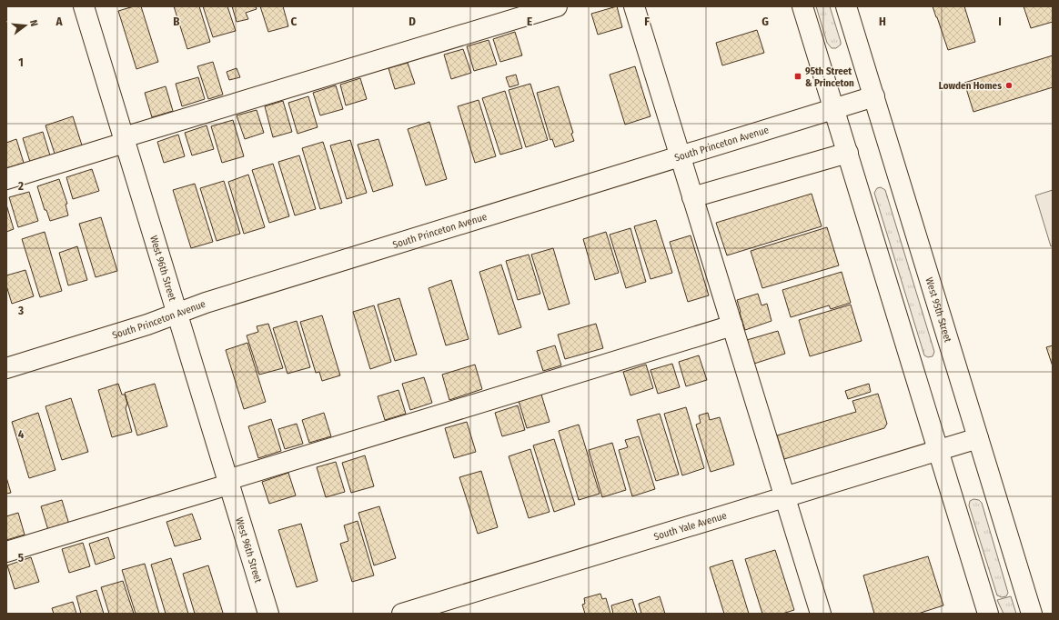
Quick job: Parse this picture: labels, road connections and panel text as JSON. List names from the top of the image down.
{
  "streets": {
    "street": [
      "South Princeton Avenue",
      "West 96th Street",
      "West 95th Street",
      "South Yale Avenue"
    ]
  },
  "crossings": [
    ["South Princeton Avenue", "West 96th Street"],
    ["South Princeton Avenue", "West 95th Street"],
    ["West 95th Street", "South Yale Avenue"]
  ],
  "places": {
    "transit": ["95th Street & Princeton"],
    "other": ["Lowden Homes"]
  },
  "north": "right",
  "grid": {
    "columns": [
      "A",
      "B",
      "C",
      "D",
      "E",
      "F",
      "G",
      "H",
      "I"
    ],
    "rows": [
      "1",
      "2",
      "3",
      "4",
      "5"
    ]
  }
}
